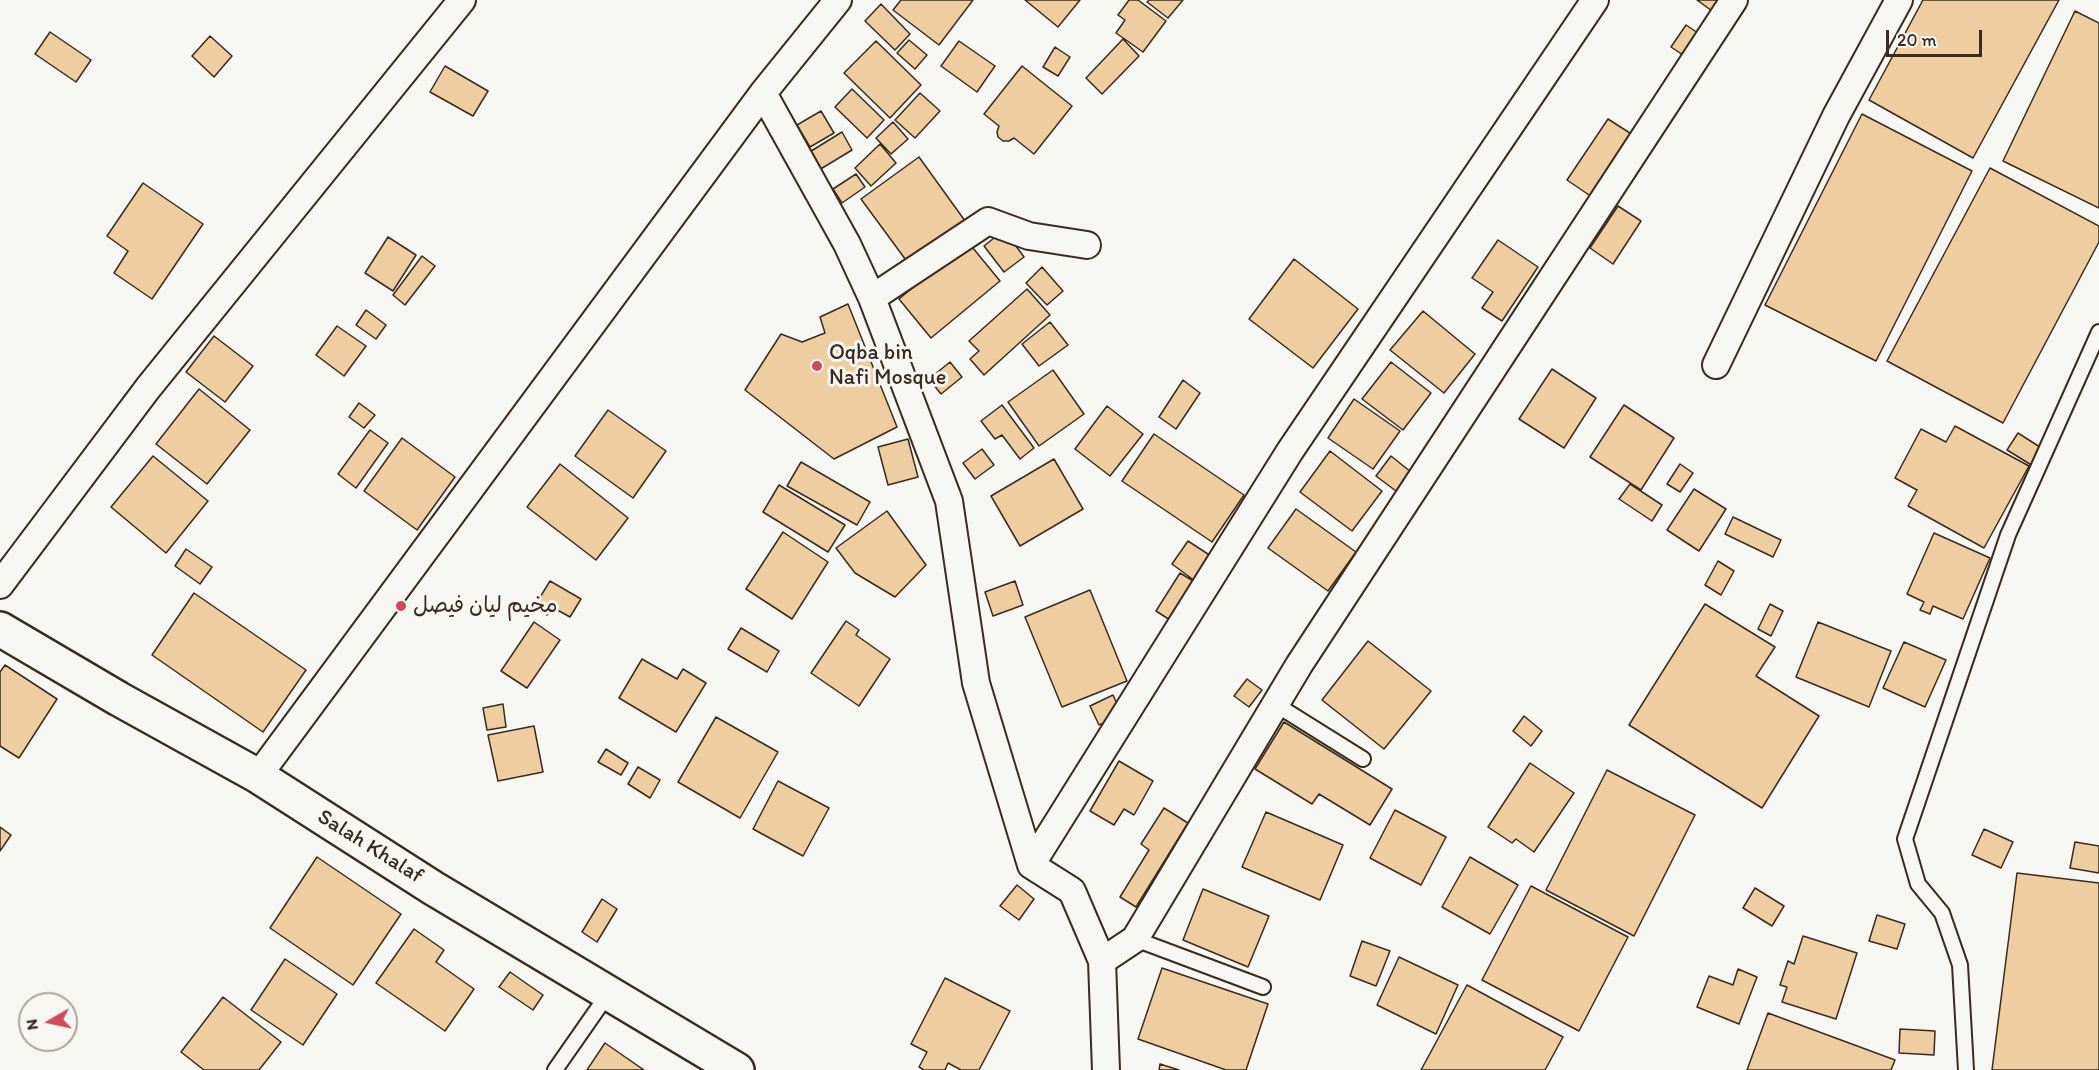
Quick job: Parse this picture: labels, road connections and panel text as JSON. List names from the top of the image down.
{
  "streets": {
    "street": ["Salah Khalaf"]
  },
  "places": ["Oqba bin Nafi Mosque", "مخيم ليان فيصل"],
  "scale_bar": "20 m",
  "north": "left"
}
